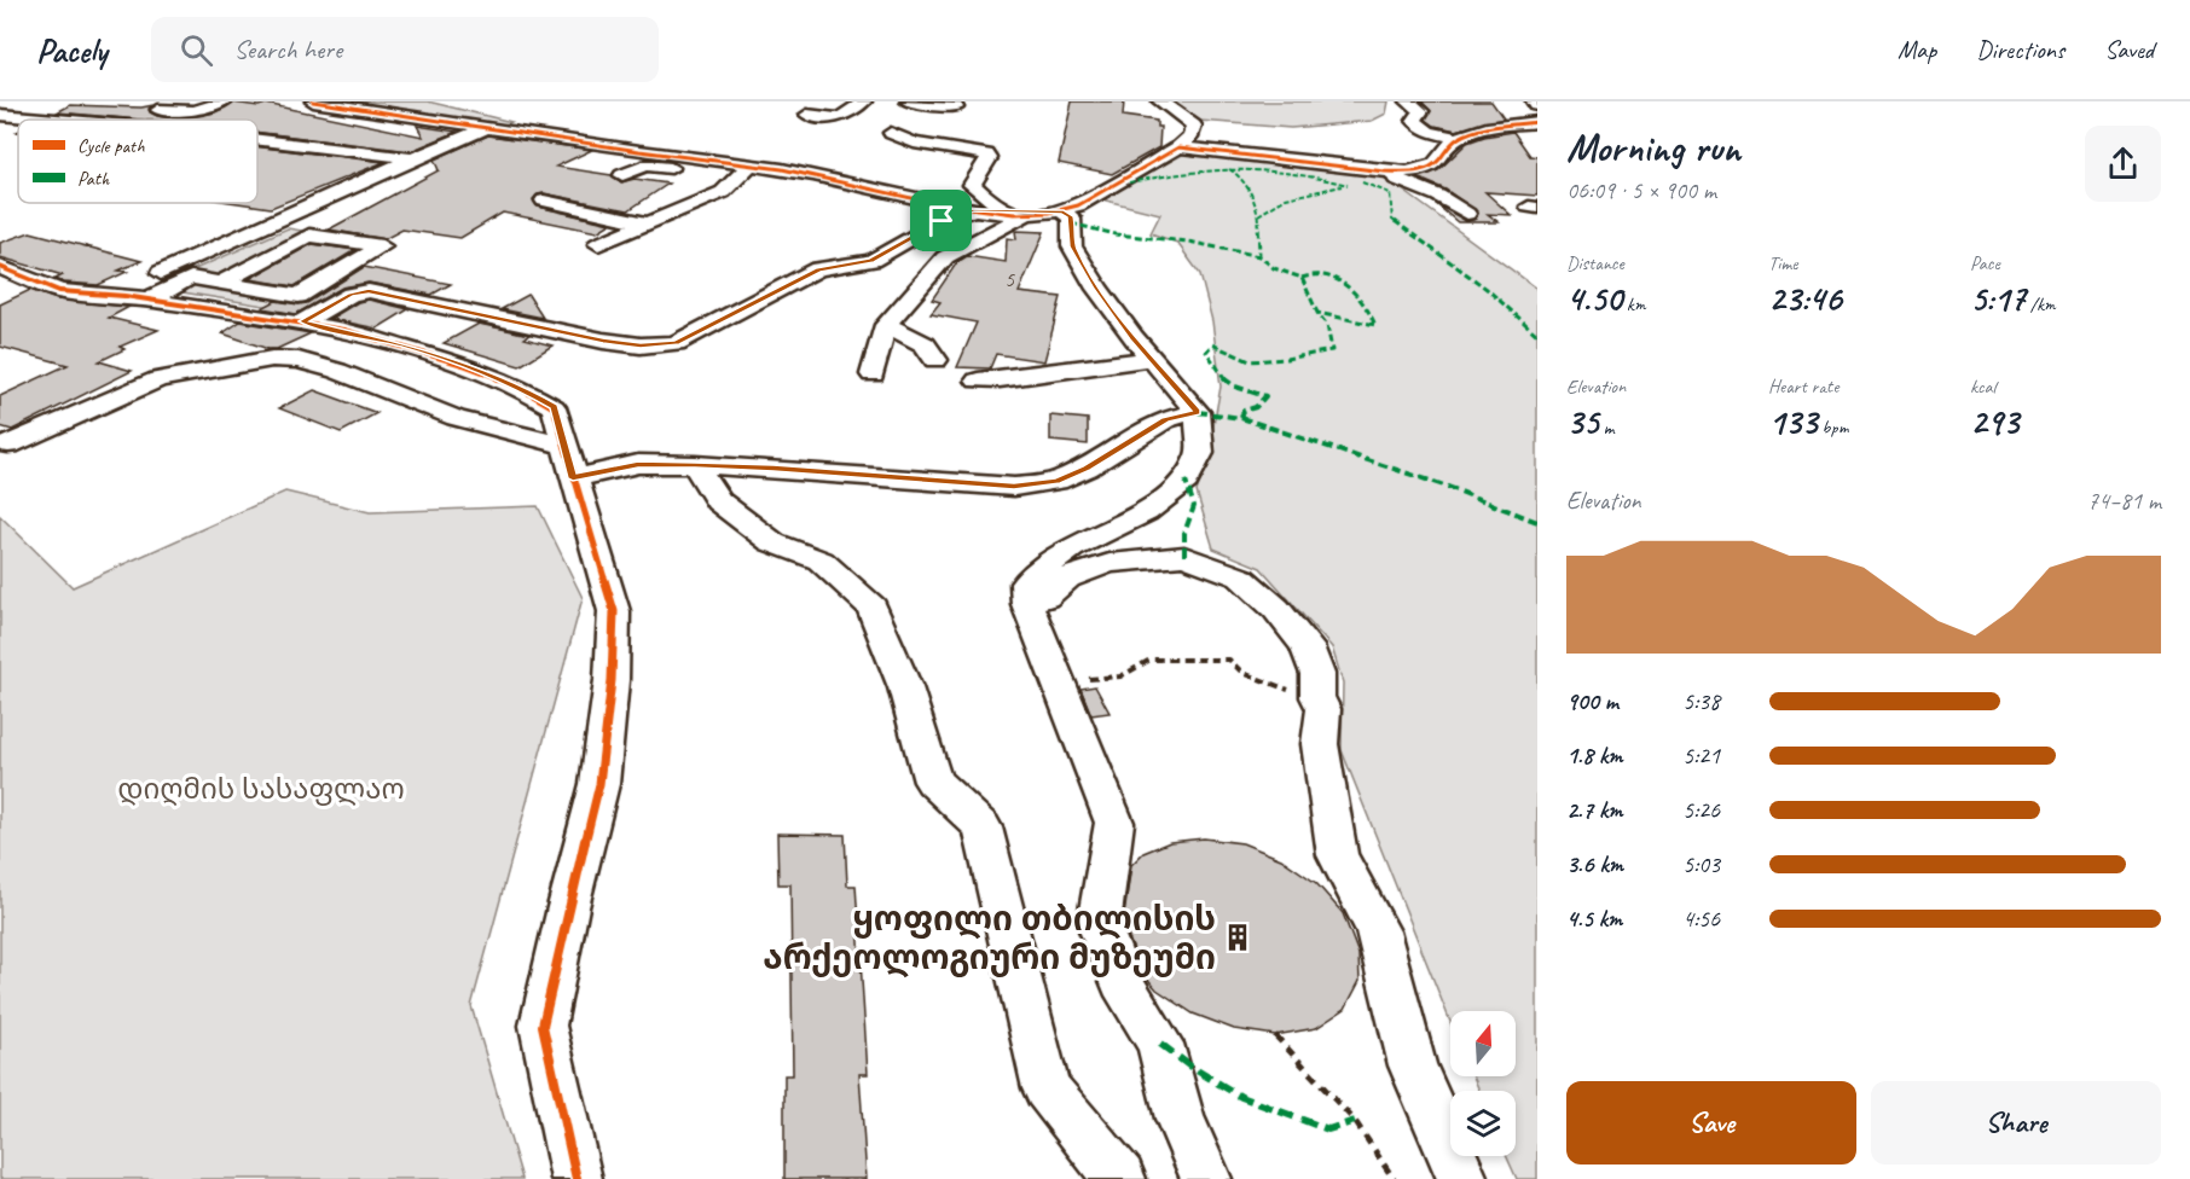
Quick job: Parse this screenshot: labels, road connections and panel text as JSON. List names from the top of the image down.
{
  "parks": ["დიღმის სასაფლაო"],
  "places": {
    "building": ["ყოფილი თბილისის არქეოლოგიური მუზეუმი"]
  },
  "house_numbers": ["5"],
  "legend": ["Cycle path", "Path"],
  "north": "top",
  "page": {
    "header": "Pacely",
    "search": "Search here",
    "nav": ["Map", "Directions", "Saved"],
    "heading": ["Morning run", "06:09 · 5 × 900 m"],
    "stats": [
      ["Distance", "4.50 km"],
      ["Time", "23:46"],
      ["Pace", "5:17 /km"],
      ["Elevation", "35 m"],
      ["Heart rate", "133 bpm"],
      ["kcal", "293"]
    ],
    "chart": ["Elevation", "74–81 m"],
    "list": [
      {
        "name": "900 m",
        "note": "5:38"
      },
      {
        "name": "1.8 km",
        "note": "5:21"
      },
      {
        "name": "2.7 km",
        "note": "5:26"
      },
      {
        "name": "3.6 km",
        "note": "5:03"
      },
      {
        "name": "4.5 km",
        "note": "4:56"
      }
    ],
    "buttons": ["Save", "Share"]
  }
}
